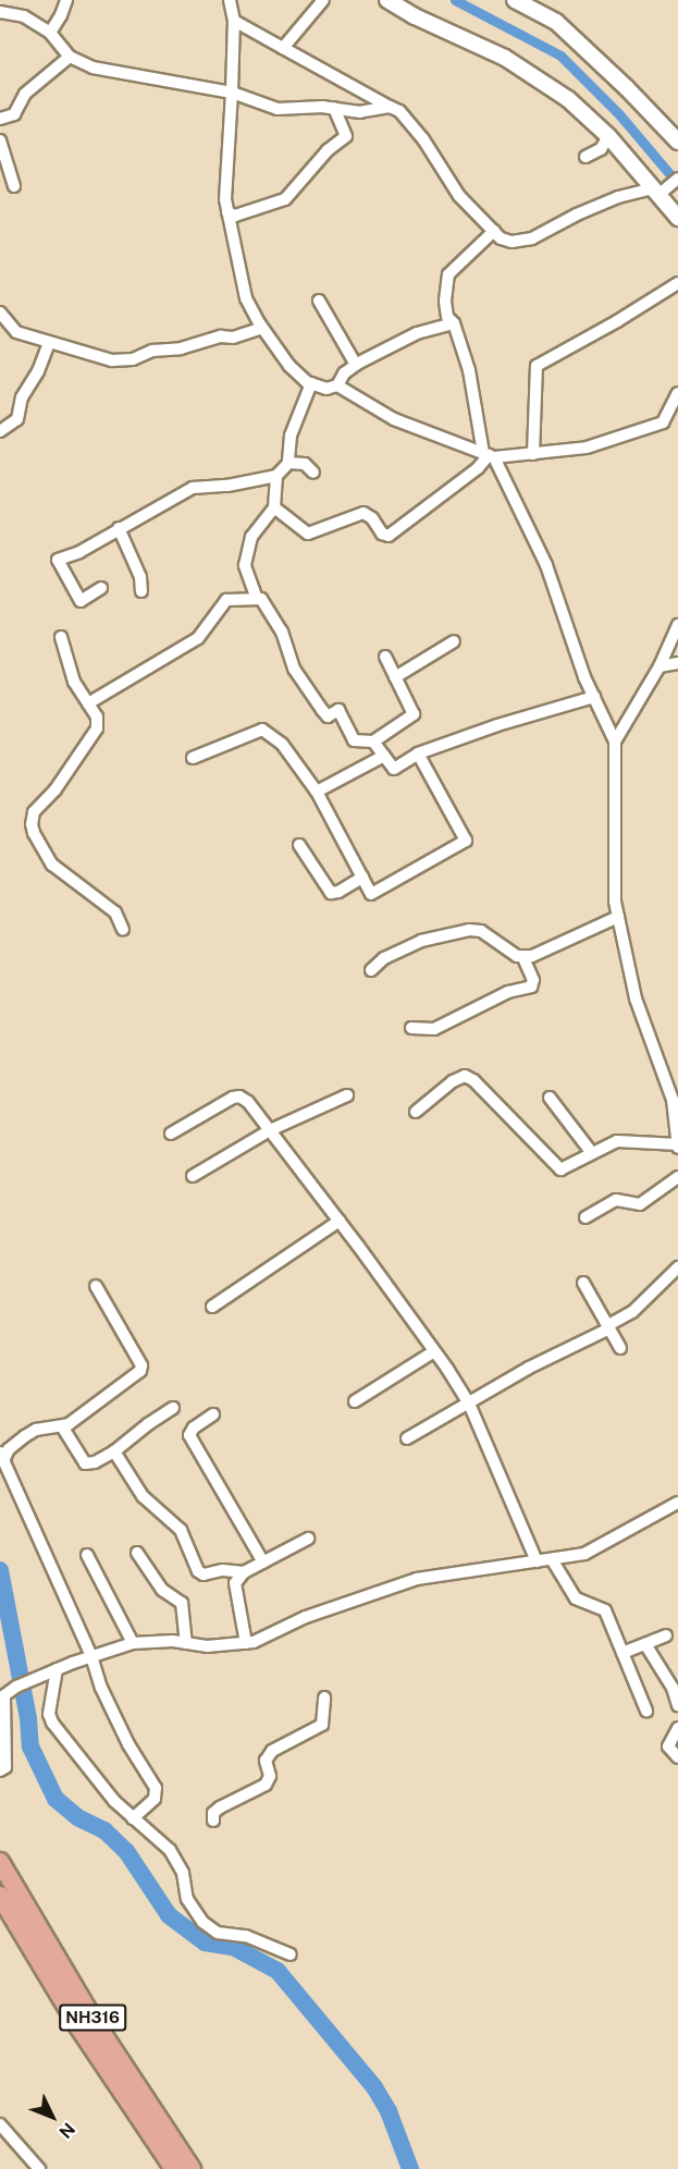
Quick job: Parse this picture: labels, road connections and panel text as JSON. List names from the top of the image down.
{
  "streets": {
    "highway": ["NH316"]
  },
  "north": "bottom right"
}
